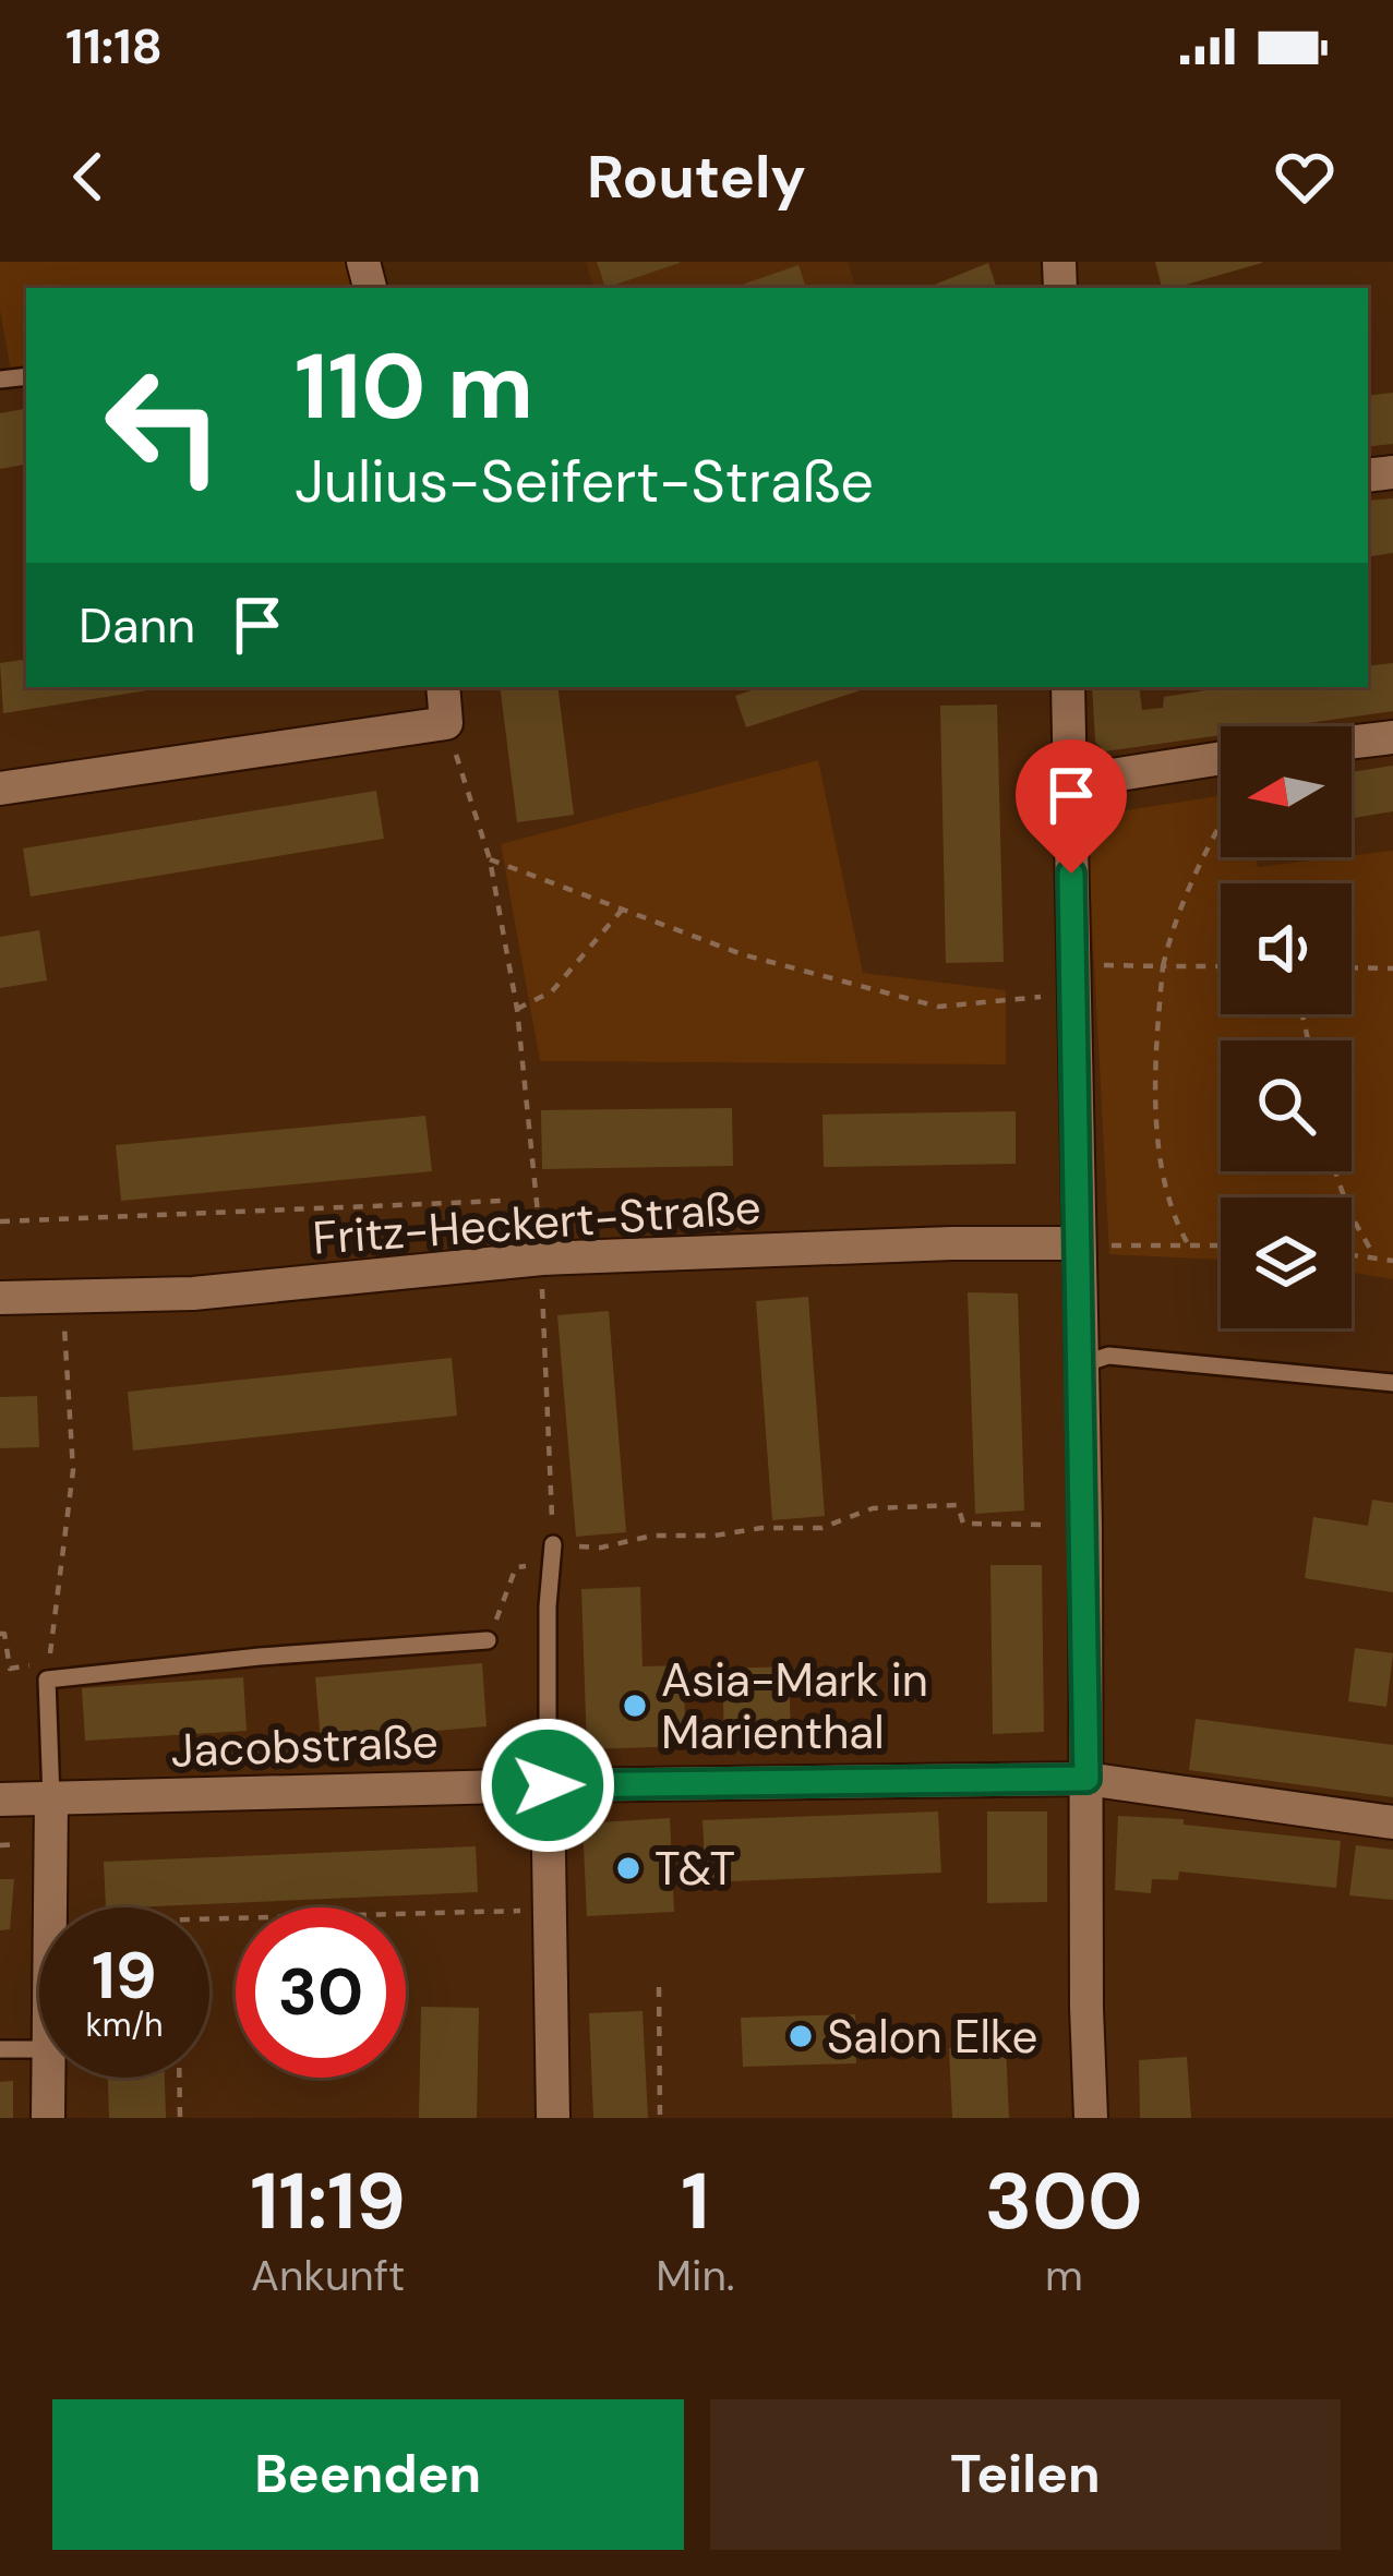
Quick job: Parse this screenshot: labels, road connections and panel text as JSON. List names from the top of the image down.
{
  "streets": {
    "street": ["Fritz-Heckert-Straße", "Jacobstraße"]
  },
  "places": ["Asia-Mark in Marienthal", "T&T", "Salon Elke"],
  "north": "left",
  "page": {
    "status": "11:18",
    "header": "Routely",
    "turn": ["110 m", "Julius-Seifert-Straße"],
    "then": "Dann",
    "speed": "19 km/h",
    "limit": "30",
    "eta": [
      "11:19",
      "Ankunft",
      "1",
      "Min.",
      "300",
      "m"
    ],
    "buttons": ["Beenden", "Teilen"]
  }
}
